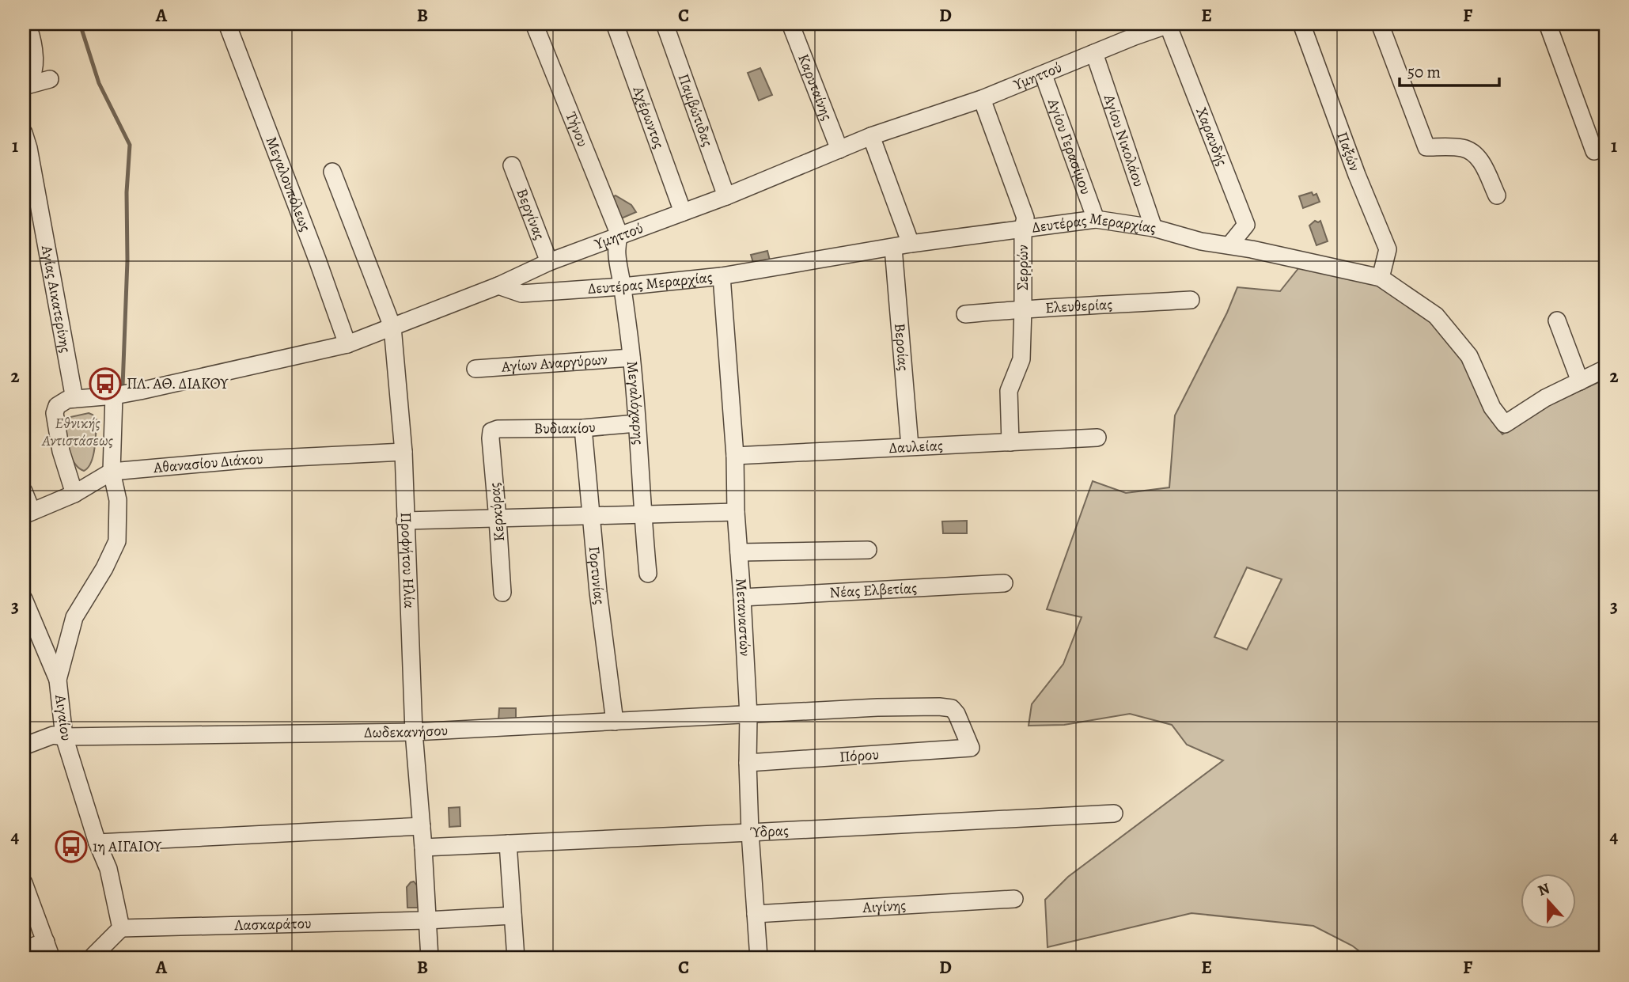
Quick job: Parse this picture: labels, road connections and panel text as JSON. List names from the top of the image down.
{
  "streets": {
    "street": [
      "Υμηττού",
      "Καρυταίνης",
      "Παμβώτιδας",
      "Αχέρωντος",
      "Τήνου",
      "Χαραυδής",
      "Αγίου Νικολάου",
      "Αγίου Γερασίμου",
      "Παξών",
      "Μεγαλουπόλεως",
      "Βεργίνας",
      "Δευτέρας Μεραρχίας",
      "Σερρών",
      "Αγίας Αικατερίνης",
      "Ελευθερίας",
      "Βεροίας",
      "Αγίων Αναργύρων",
      "Μεγαλόχαρης",
      "Βυδιακίου",
      "Δαυλείας",
      "Αθανασίου Διάκου",
      "Κερκύρας",
      "Προφήτου Ηλία",
      "Γορτυνίας",
      "Νέας Ελβετίας",
      "Μεταναστών",
      "Αιγαίου",
      "Δωδεκανήσου",
      "Πόρου",
      "Ύδρας",
      "Αιγίνης",
      "Λασκαράτου"
    ]
  },
  "crossings": [
    ["Υμηττού", "Καρυταίνης"],
    ["Υμηττού", "Παμβώτιδας"],
    ["Υμηττού", "Αχέρωντος"],
    ["Υμηττού", "Τήνου"],
    ["Υμηττού", "Χαραυδής"],
    ["Υμηττού", "Αγίου Νικολάου"],
    ["Υμηττού", "Αγίου Γερασίμου"],
    ["Υμηττού", "Μεγαλουπόλεως"],
    ["Υμηττού", "Βεργίνας"],
    ["Υμηττού", "Δευτέρας Μεραρχίας"],
    ["Υμηττού", "Σερρών"],
    ["Υμηττού", "Αγίας Αικατερίνης"],
    ["Υμηττού", "Μεγαλόχαρης"],
    ["Υμηττού", "Αθανασίου Διάκου"],
    ["Υμηττού", "Προφήτου Ηλία"],
    ["Υμηττού", "Αιγαίου"],
    ["Τήνου", "Μεγαλόχαρης"],
    ["Χαραυδής", "Δευτέρας Μεραρχίας"],
    ["Αγίου Νικολάου", "Δευτέρας Μεραρχίας"],
    ["Αγίου Γερασίμου", "Δευτέρας Μεραρχίας"],
    ["Παξών", "Δευτέρας Μεραρχίας"],
    ["Δευτέρας Μεραρχίας", "Σερρών"],
    ["Δευτέρας Μεραρχίας", "Βεροίας"],
    ["Δευτέρας Μεραρχίας", "Μεγαλόχαρης"],
    ["Δευτέρας Μεραρχίας", "Μεταναστών"],
    ["Σερρών", "Ελευθερίας"],
    ["Σερρών", "Δαυλείας"],
    ["Βεροίας", "Δαυλείας"],
    ["Αγίων Αναργύρων", "Μεγαλόχαρης"],
    ["Μεγαλόχαρης", "Βυδιακίου"],
    ["Βυδιακίου", "Κερκύρας"],
    ["Βυδιακίου", "Γορτυνίας"],
    ["Δαυλείας", "Μεταναστών"],
    ["Αθανασίου Διάκου", "Προφήτου Ηλία"],
    ["Αθανασίου Διάκου", "Αιγαίου"],
    ["Προφήτου Ηλία", "Δωδεκανήσου"],
    ["Προφήτου Ηλία", "Ύδρας"],
    ["Προφήτου Ηλία", "Λασκαράτου"],
    ["Γορτυνίας", "Δωδεκανήσου"],
    ["Νέας Ελβετίας", "Μεταναστών"],
    ["Μεταναστών", "Δωδεκανήσου"],
    ["Μεταναστών", "Πόρου"],
    ["Μεταναστών", "Ύδρας"],
    ["Μεταναστών", "Αιγίνης"],
    ["Αιγαίου", "Δωδεκανήσου"],
    ["Αιγαίου", "Λασκαράτου"],
    ["Δωδεκανήσου", "Πόρου"]
  ],
  "parks": ["Εθνικής Αντιστάσεως"],
  "places": {
    "bus stop": ["ΠΛ. ΑΘ. ΔΙΑΚΟΥ", "1η ΑΙΓΑΙΟΥ"]
  },
  "scale_bar": "50 m",
  "north": "top",
  "grid": {
    "columns": [
      "A",
      "B",
      "C",
      "D",
      "E",
      "F"
    ],
    "rows": [
      "1",
      "2",
      "3",
      "4"
    ]
  }
}
